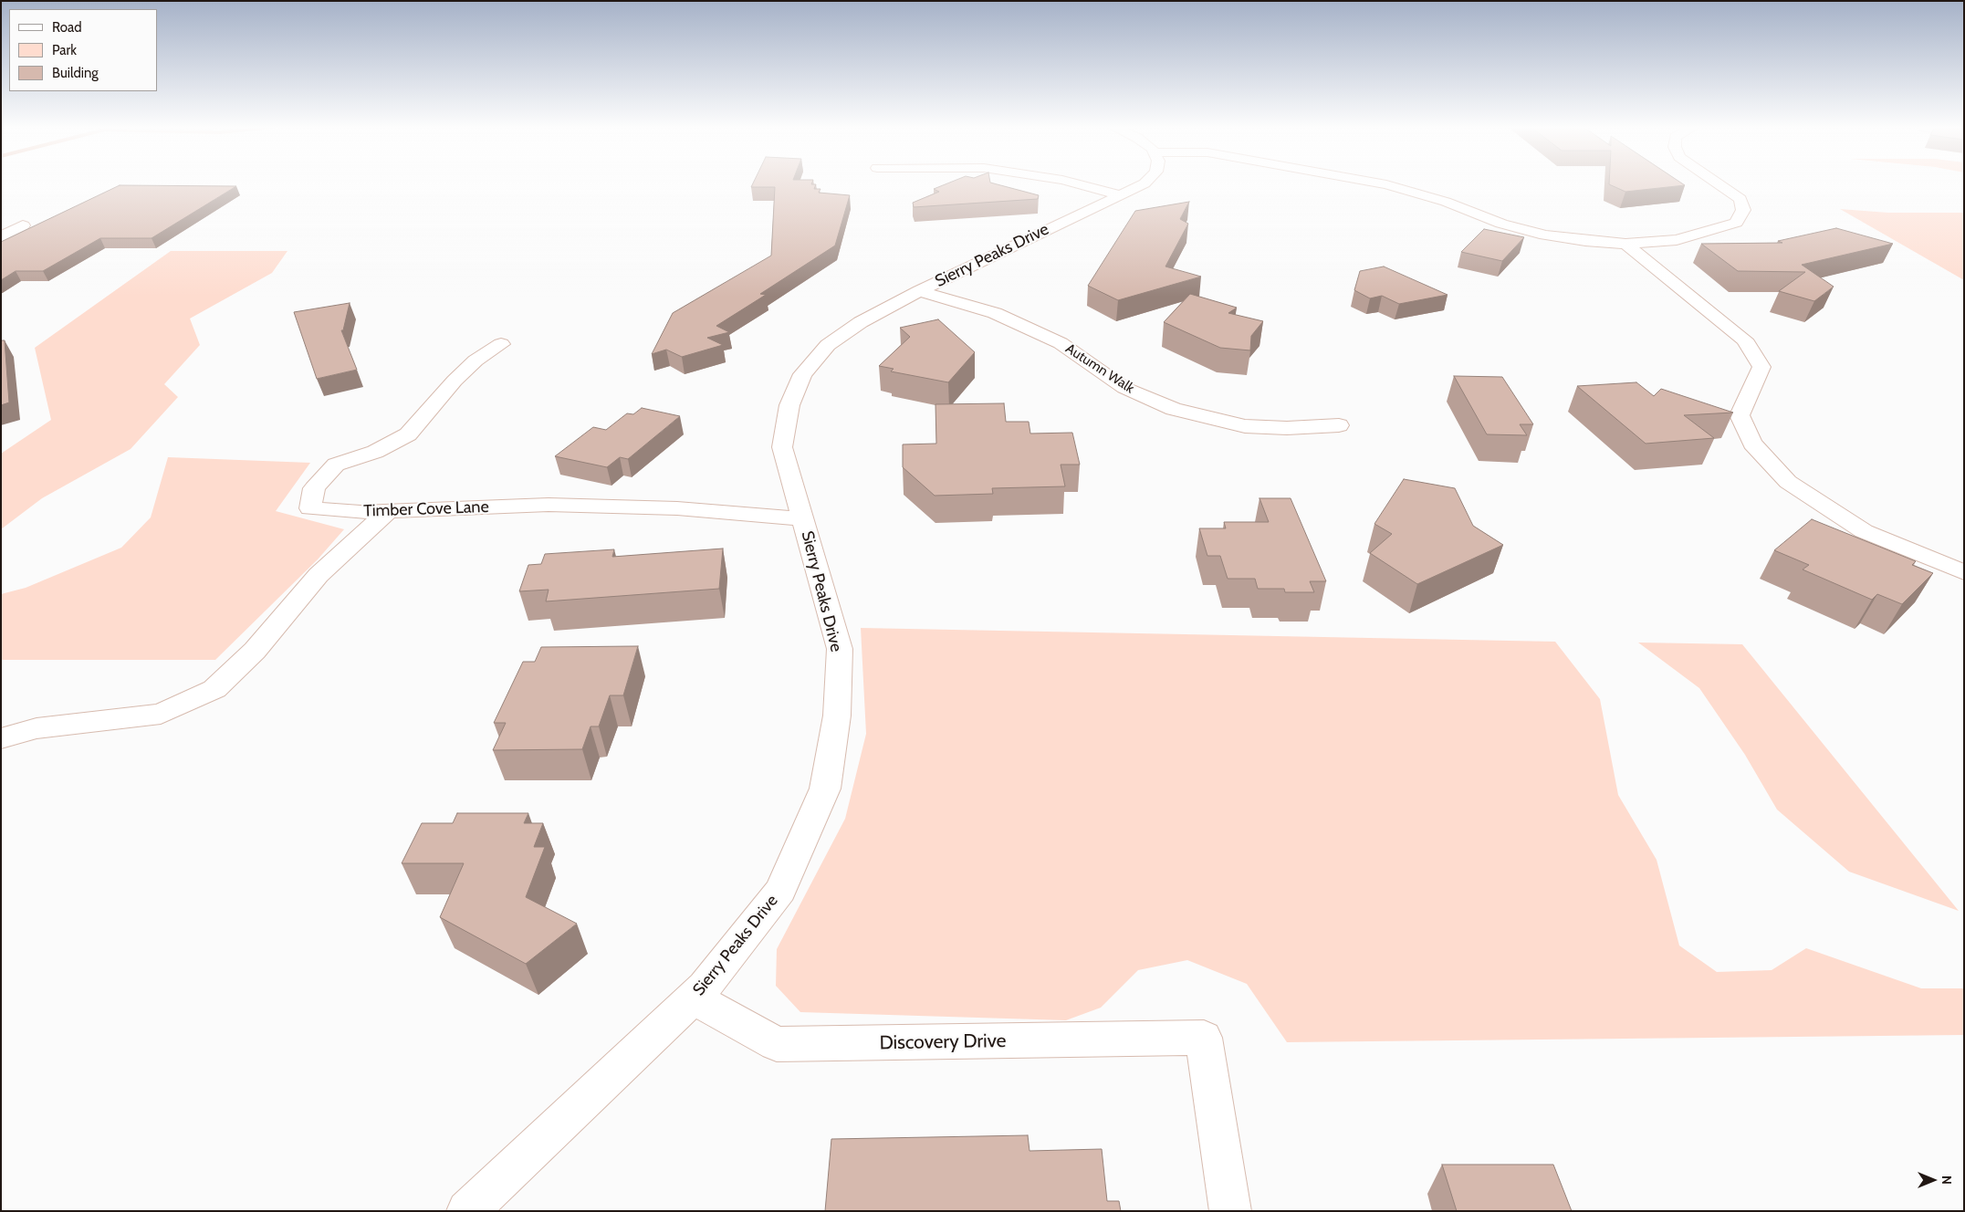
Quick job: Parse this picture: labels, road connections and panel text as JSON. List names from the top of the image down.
{
  "streets": {
    "street": [
      "Sierry Peaks Drive",
      "Autumn Walk",
      "Timber Cove Lane",
      "Discovery Drive"
    ]
  },
  "crossings": [
    ["Sierry Peaks Drive", "Autumn Walk"],
    ["Sierry Peaks Drive", "Timber Cove Lane"],
    ["Sierry Peaks Drive", "Discovery Drive"]
  ],
  "legend": ["Road", "Park", "Building"],
  "north": "right"
}
